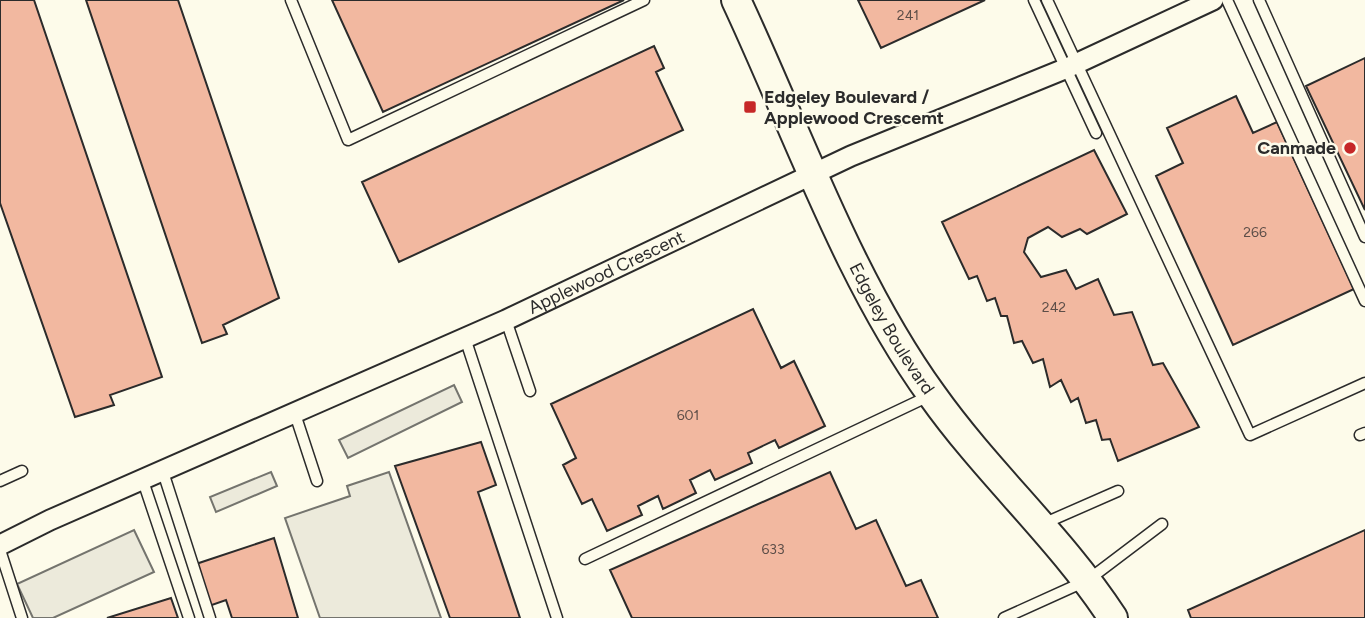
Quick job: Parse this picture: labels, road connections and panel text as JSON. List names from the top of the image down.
{
  "streets": {
    "street": ["Applewood Crescent", "Edgeley Boulevard"]
  },
  "crossings": [
    ["Applewood Crescent", "Edgeley Boulevard"]
  ],
  "places": {
    "transit": ["Edgeley Boulevard / Applewood Crescemt"],
    "other": ["Canmade"]
  },
  "house_numbers": [
    "241",
    "266",
    "242",
    "601",
    "633"
  ]
}
